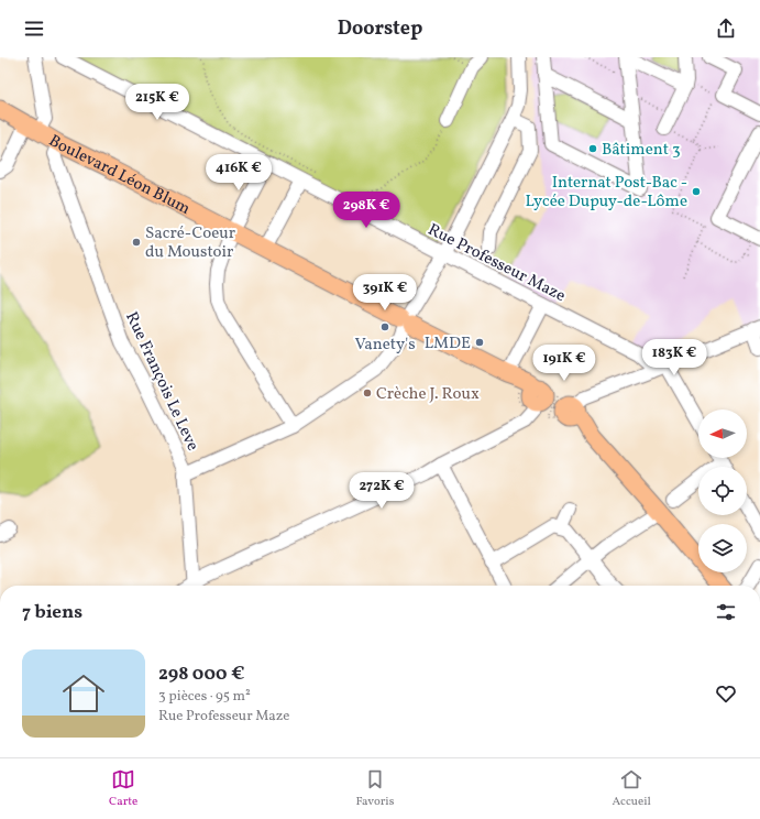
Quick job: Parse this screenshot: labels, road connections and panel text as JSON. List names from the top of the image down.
{
  "streets": {
    "main road": ["Boulevard Léon Blum"],
    "street": ["Rue Professeur Maze", "Rue François Le Leve"]
  },
  "crossings": [
    ["Boulevard Léon Blum", "Rue François Le Leve"]
  ],
  "places": [
    "Bâtiment 3",
    "Internat Post-Bac - Lycée Dupuy-de-Lôme",
    "Sacré-Coeur du Moustoir",
    "Vanety's",
    "LMDE",
    "Crèche J. Roux"
  ],
  "north": "left",
  "page": {
    "header": "Doorstep",
    "price": [
      "215K €",
      "416K €",
      "298K €",
      "391K €",
      "183K €",
      "191K €",
      "272K €"
    ],
    "heading": "7 biens",
    "list": [
      {
        "name": "298 000 €",
        "note": "3 pièces · 95 m² · Rue Professeur Maze"
      }
    ],
    "tabs": ["Carte", "Favoris", "Accueil"]
  }
}
